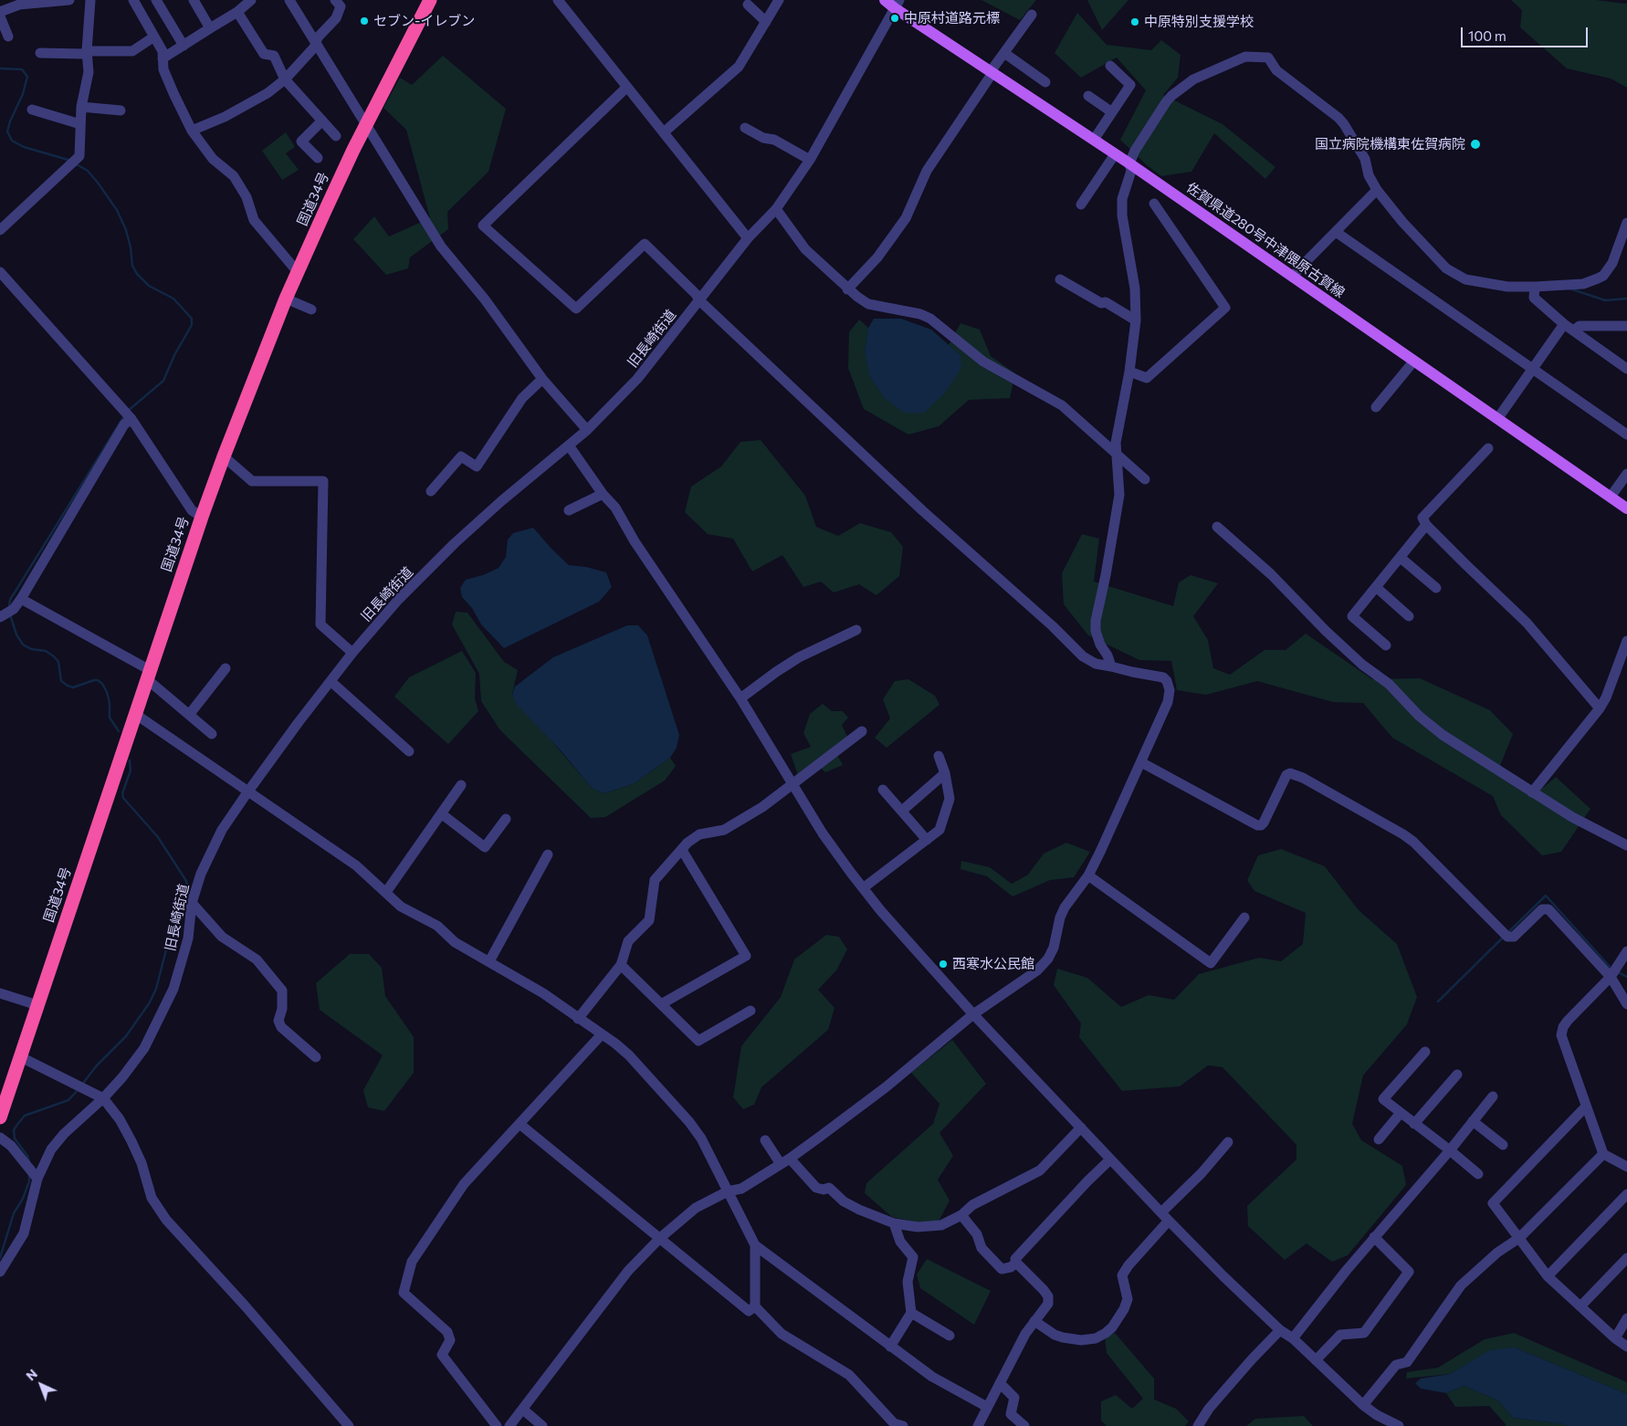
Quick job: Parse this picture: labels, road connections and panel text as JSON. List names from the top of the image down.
{
  "streets": {
    "highway": ["国道34号"],
    "main road": ["佐賀県道280号中津隈原古賀線"],
    "street": ["旧長崎街道"]
  },
  "crossings": [
    ["佐賀県道280号中津隈原古賀線", "旧長崎街道"]
  ],
  "places": [
    "中原村道路元標",
    "セブン-イレブン",
    "中原特別支援学校",
    "国立病院機構東佐賀病院",
    "西寒水公民館"
  ],
  "scale_bar": "100 m",
  "north": "top left"
}
